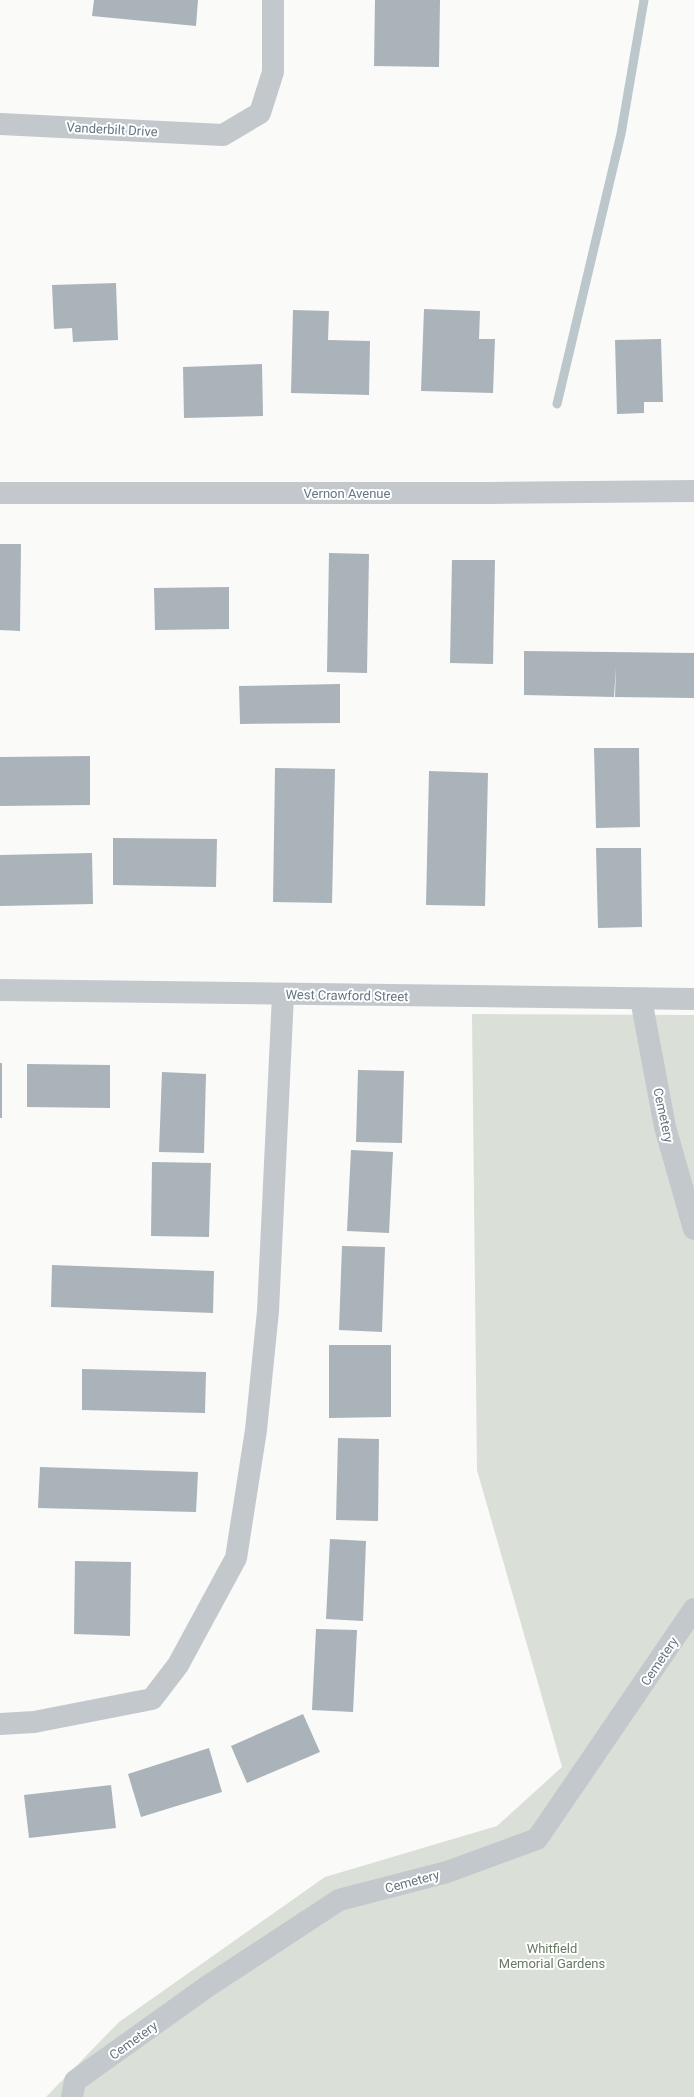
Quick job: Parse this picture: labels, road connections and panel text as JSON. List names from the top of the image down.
{
  "streets": {
    "street": [
      "Vanderbilt Drive",
      "Vernon Avenue",
      "West Crawford Street",
      "Cemetery"
    ]
  },
  "crossings": [
    ["West Crawford Street", "Cemetery"]
  ],
  "parks": ["Whitfield Memorial Gardens"]
}
